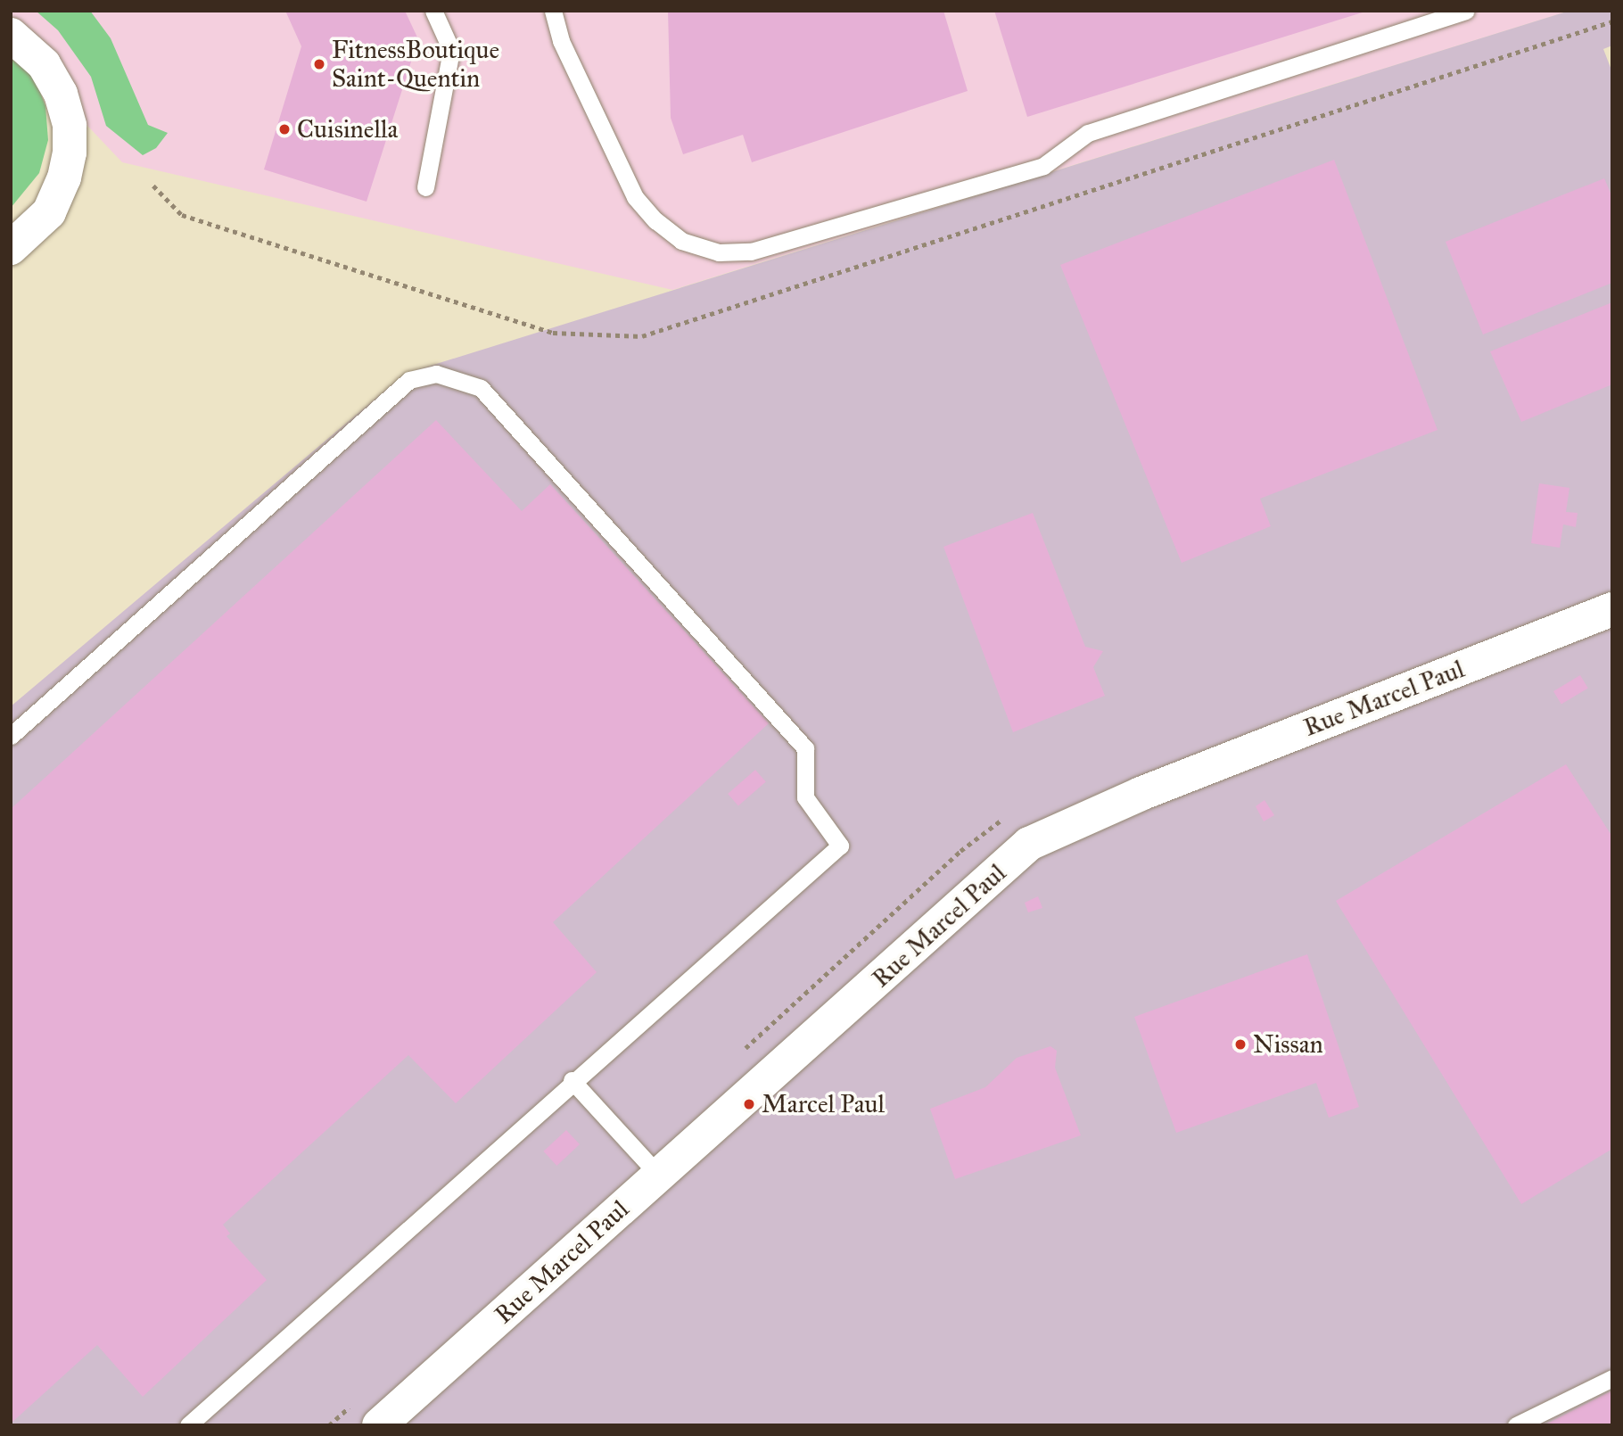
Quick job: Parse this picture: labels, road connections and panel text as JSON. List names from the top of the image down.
{
  "streets": {
    "street": ["Rue Marcel Paul"]
  },
  "places": [
    "FitnessBoutique Saint-Quentin",
    "Cuisinella",
    "Nissan",
    "Marcel Paul"
  ]
}
